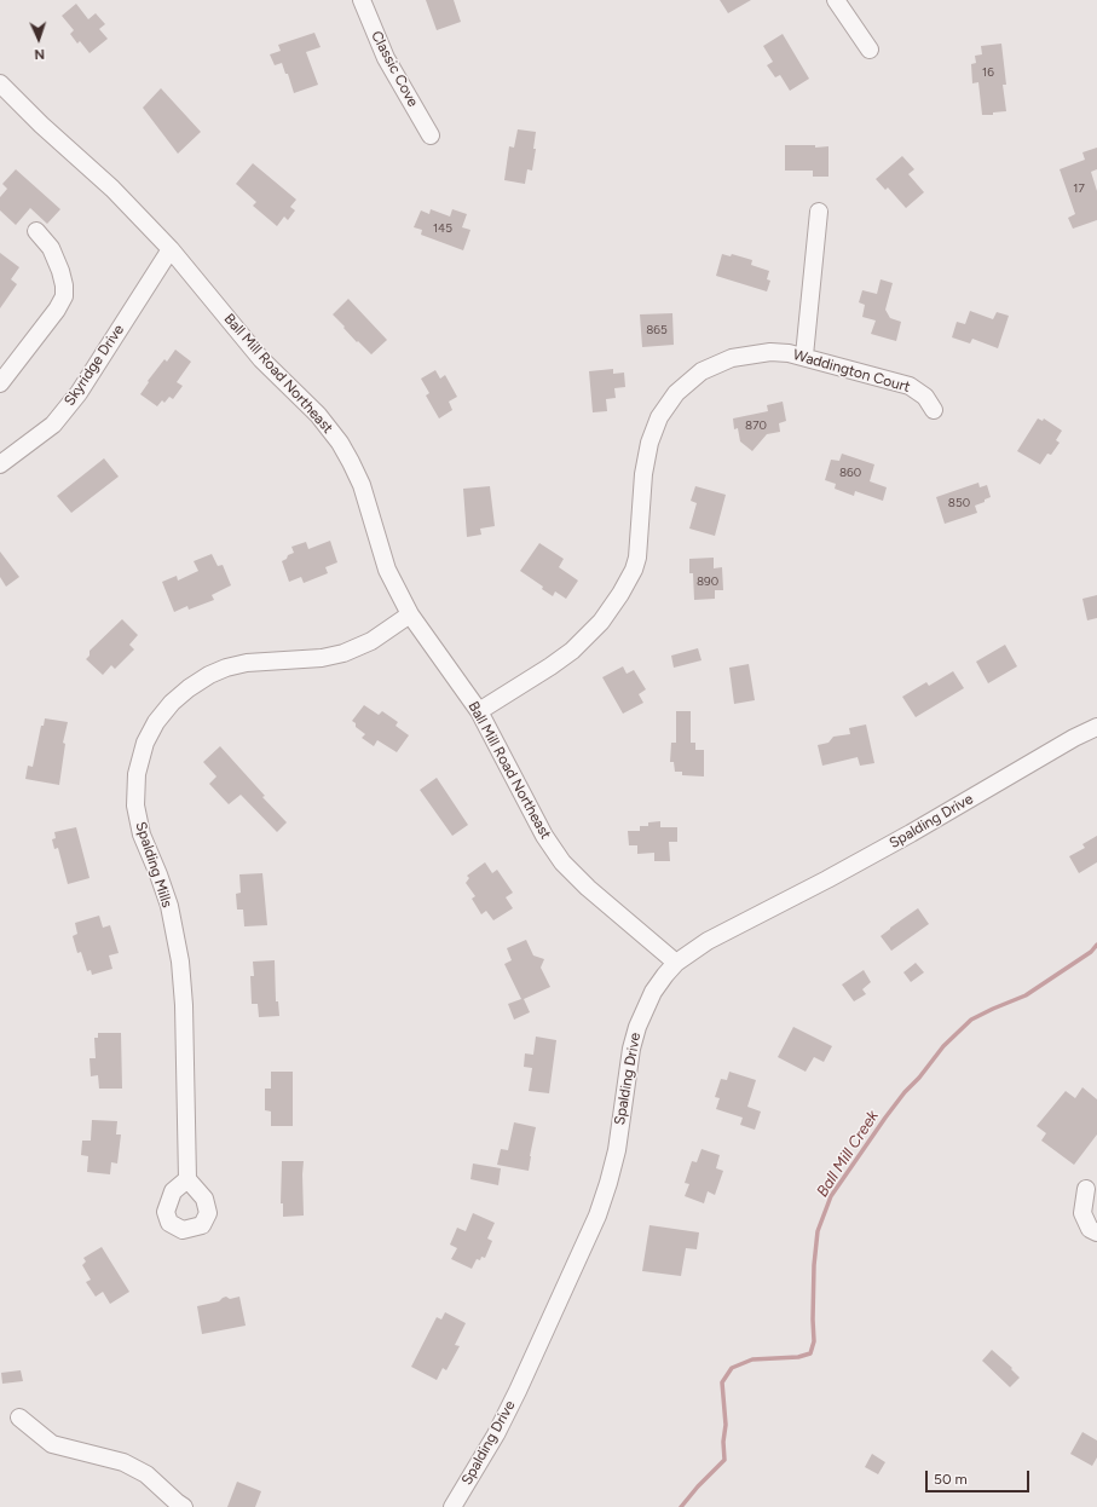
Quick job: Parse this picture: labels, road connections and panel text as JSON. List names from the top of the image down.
{
  "streets": {
    "street": [
      "Classic Cove",
      "Skyridge Drive",
      "Waddington Court",
      "Ball Mill Road Northeast",
      "Spalding Drive",
      "Spalding Mills"
    ]
  },
  "crossings": [
    ["Skyridge Drive", "Ball Mill Road Northeast"],
    ["Waddington Court", "Ball Mill Road Northeast"],
    ["Ball Mill Road Northeast", "Spalding Drive"],
    ["Ball Mill Road Northeast", "Spalding Mills"]
  ],
  "water": ["Ball Mill Creek"],
  "house_numbers": [
    "16",
    "17",
    "145",
    "865",
    "870",
    "860",
    "850",
    "890"
  ],
  "scale_bar": "50 m",
  "north": "bottom"
}
